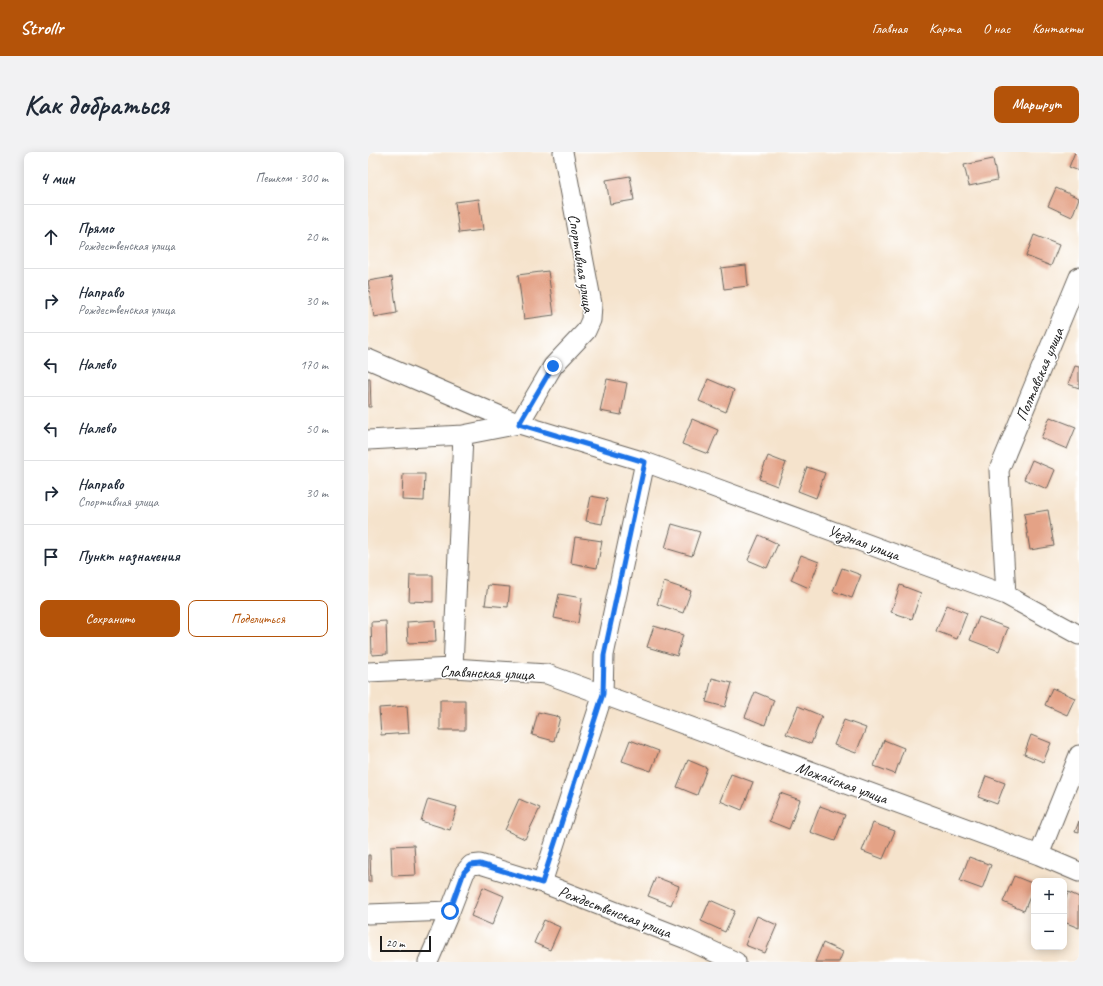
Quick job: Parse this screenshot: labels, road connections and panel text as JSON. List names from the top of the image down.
{
  "streets": {
    "street": [
      "Спортивная улица",
      "Полтавская улица",
      "Уездная улица",
      "Славянская улица",
      "Можайская улица",
      "Рождественская улица"
    ]
  },
  "crossings": [
    ["Спортивная улица", "Уездная улица"],
    ["Полтавская улица", "Уездная улица"],
    ["Славянская улица", "Можайская улица"]
  ],
  "scale_bar": "20 m",
  "page": {
    "header": "Strollr",
    "nav": [
      "Главная",
      "Карта",
      "О нас",
      "Контакты"
    ],
    "buttons": [
      "Маршрут",
      ["Сохранить", "Поделиться"]
    ],
    "title": "Как добраться",
    "heading": ["4 мин", "Пешком · 300 m"],
    "list": [
      ["Прямо", "Рождественская улица", "20 m"],
      ["Направо", "Рождественская улица", "30 m"],
      ["Налево", "170 m"],
      ["Налево", "50 m"],
      ["Направо", "Спортивная улица", "30 m"],
      "Пункт назначения"
    ],
    "map_buttons": ["+", "−"],
    "scale": "20 m"
  }
}
